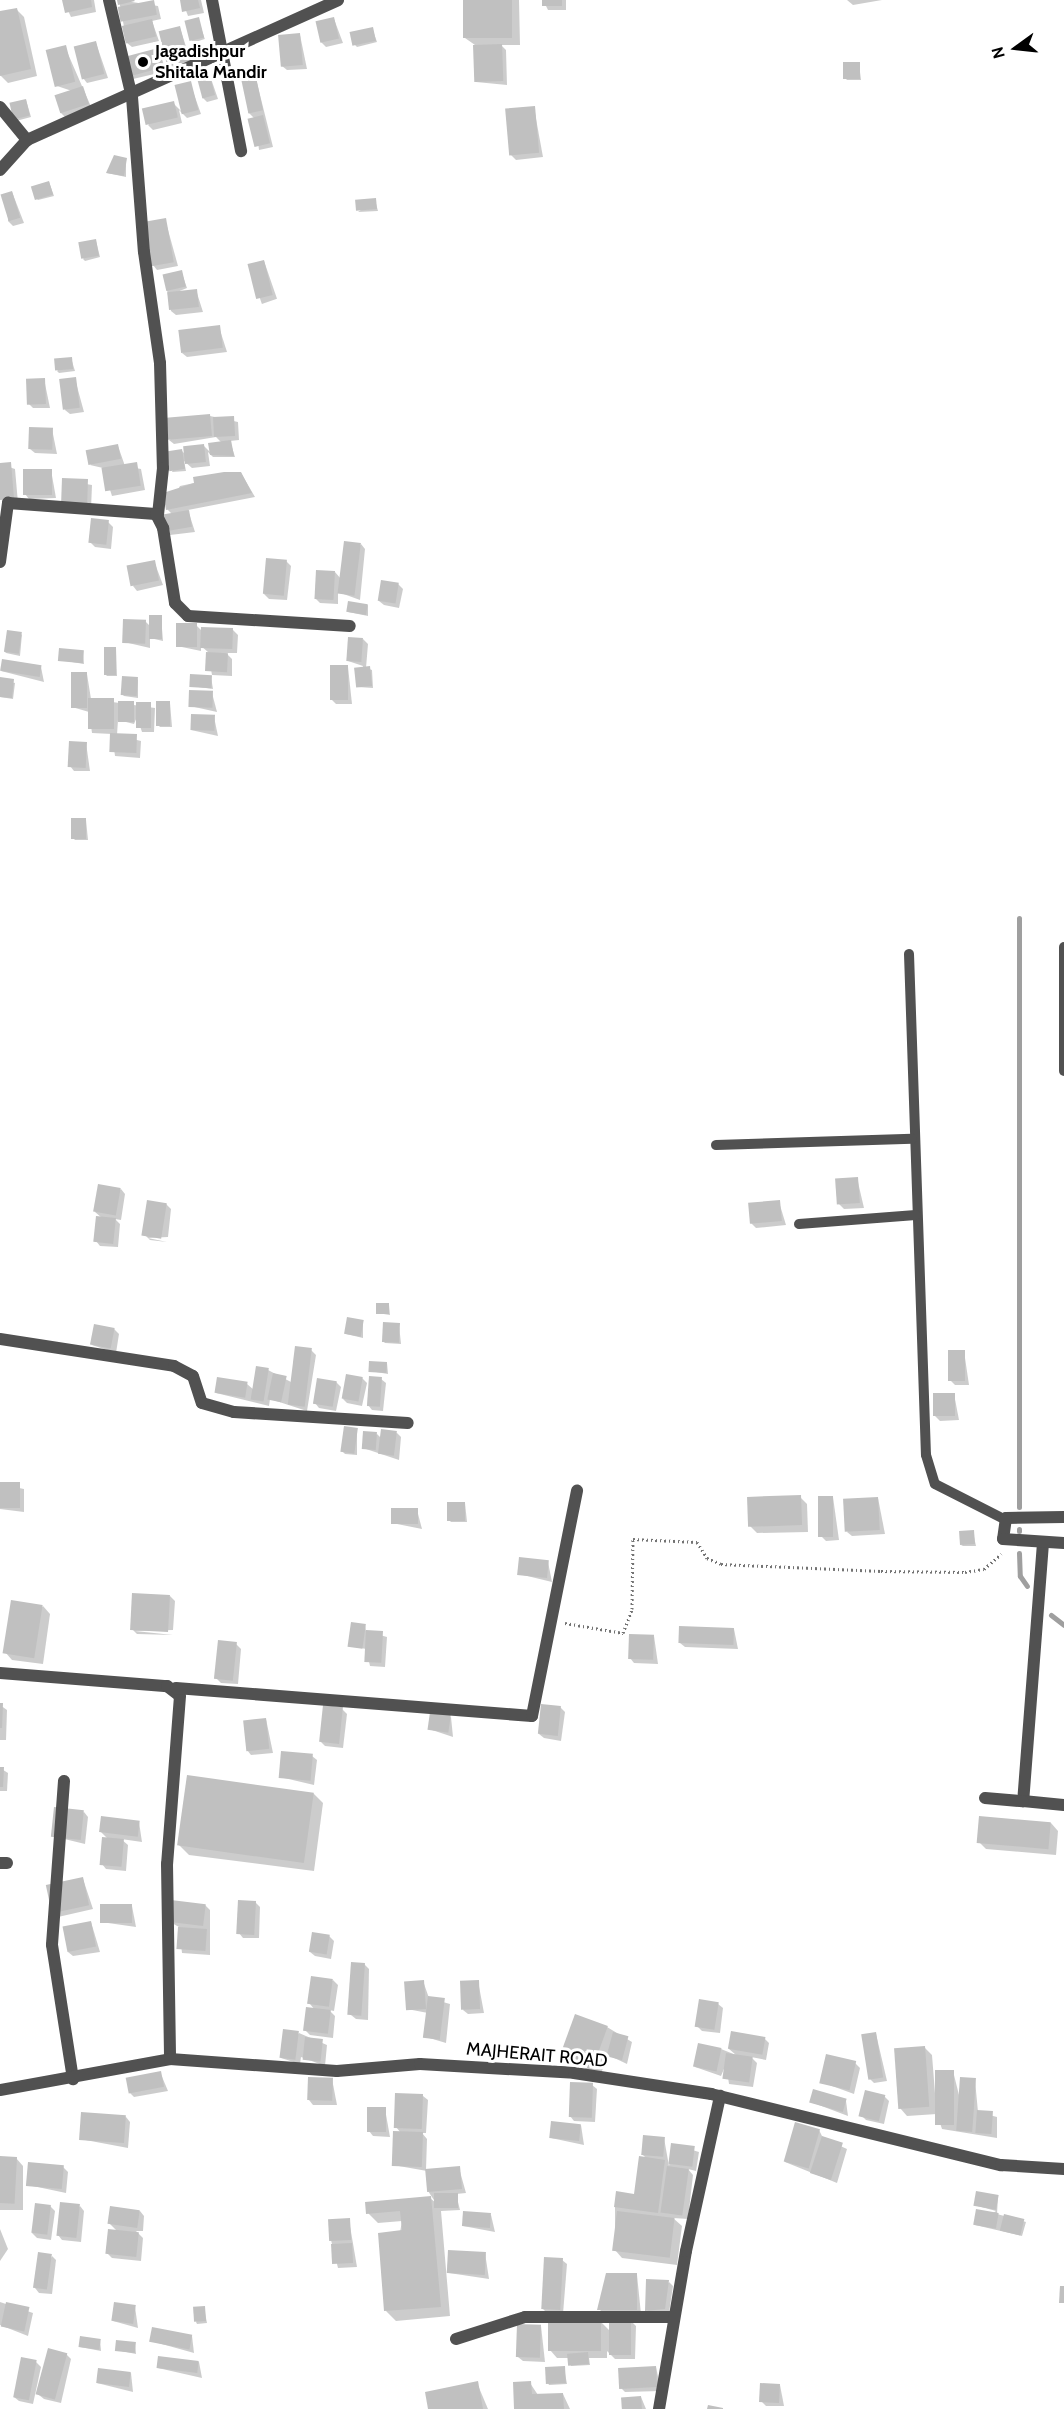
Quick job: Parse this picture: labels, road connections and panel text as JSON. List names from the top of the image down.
{
  "streets": {
    "street": ["MAJHERAIT ROAD"]
  },
  "places": ["Jagadishpur Shitala Mandir"],
  "north": "left"
}
